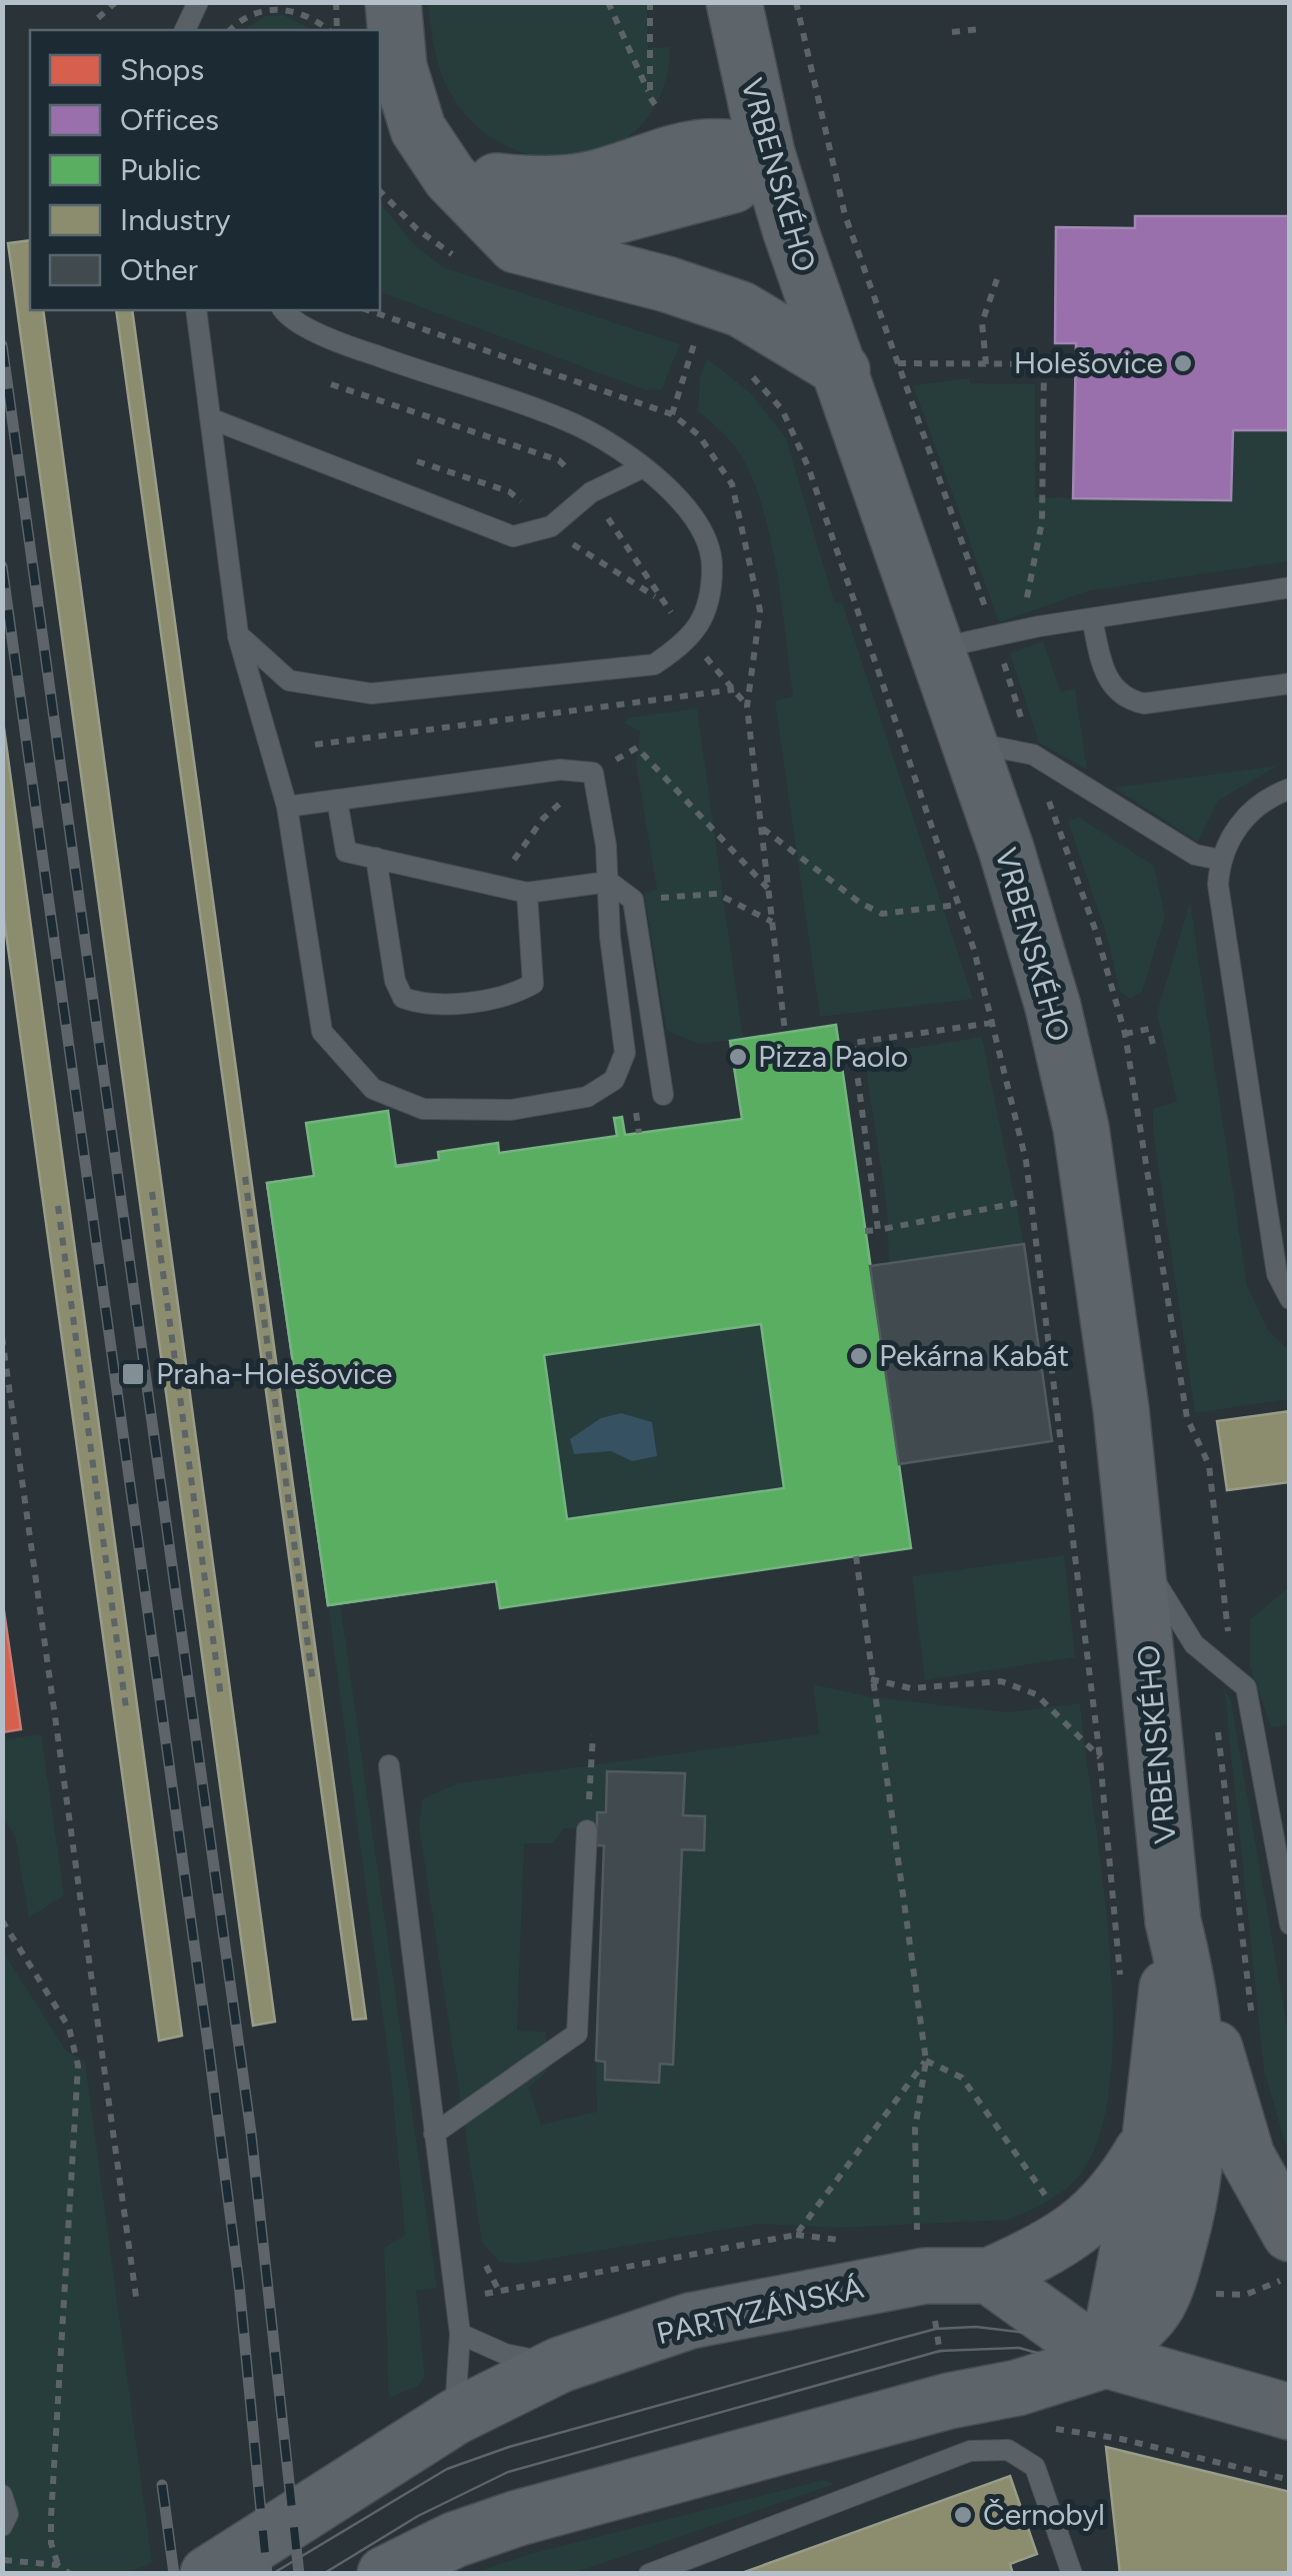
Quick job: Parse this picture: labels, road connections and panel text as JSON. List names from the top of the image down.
{
  "streets": {
    "main road": ["VRBENSKÉHO", "PARTYZÁNSKÁ"]
  },
  "crossings": [
    ["VRBENSKÉHO", "PARTYZÁNSKÁ"]
  ],
  "places": {
    "other": [
      "Holešovice",
      "Pizza Paolo",
      "Pekárna Kabát",
      "Černobyl"
    ],
    "transit": ["Praha-Holešovice"]
  },
  "legend": [
    "Shops",
    "Offices",
    "Public",
    "Industry",
    "Other"
  ]
}
